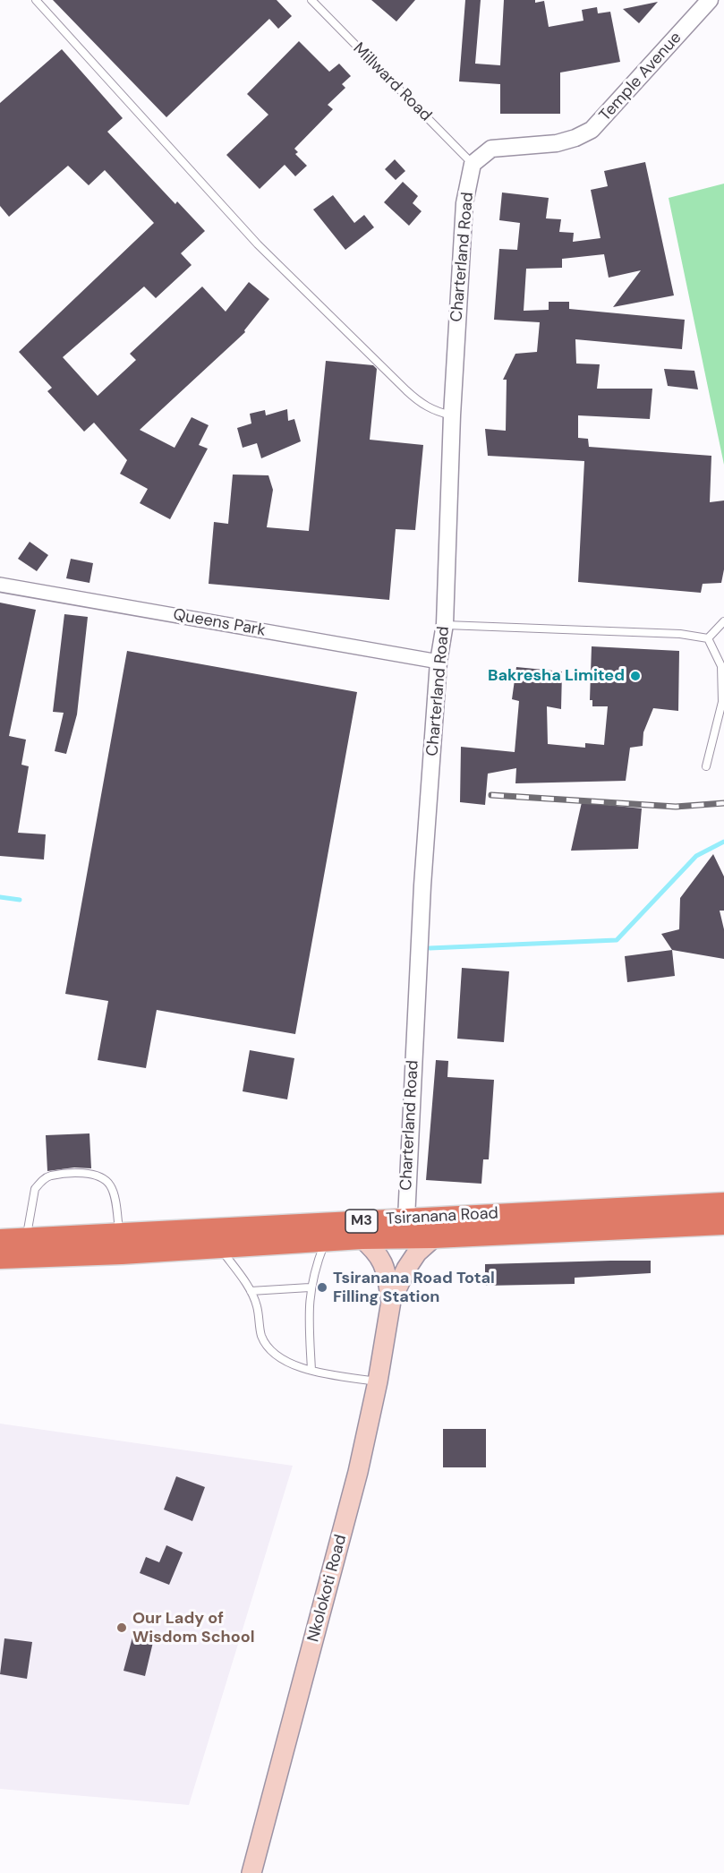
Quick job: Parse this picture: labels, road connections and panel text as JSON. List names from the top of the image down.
{
  "streets": {
    "highway": ["Tsiranana Road", "M3"],
    "main road": ["Nkolokoti Road"],
    "street": ["Temple Avenue", "Charterland Road", "Queens Park"],
    "lane": ["Millward Road"]
  },
  "crossings": [
    ["Temple Avenue", "Millward Road"],
    ["Temple Avenue", "Charterland Road"],
    ["Millward Road", "Charterland Road"],
    ["Charterland Road", "Queens Park"],
    ["Charterland Road", "Tsiranana Road"],
    ["Tsiranana Road", "Nkolokoti Road"]
  ],
  "places": ["Bakresha Limited", "Tsiranana Road Total Filling Station", "Our Lady of Wisdom School"]
}
